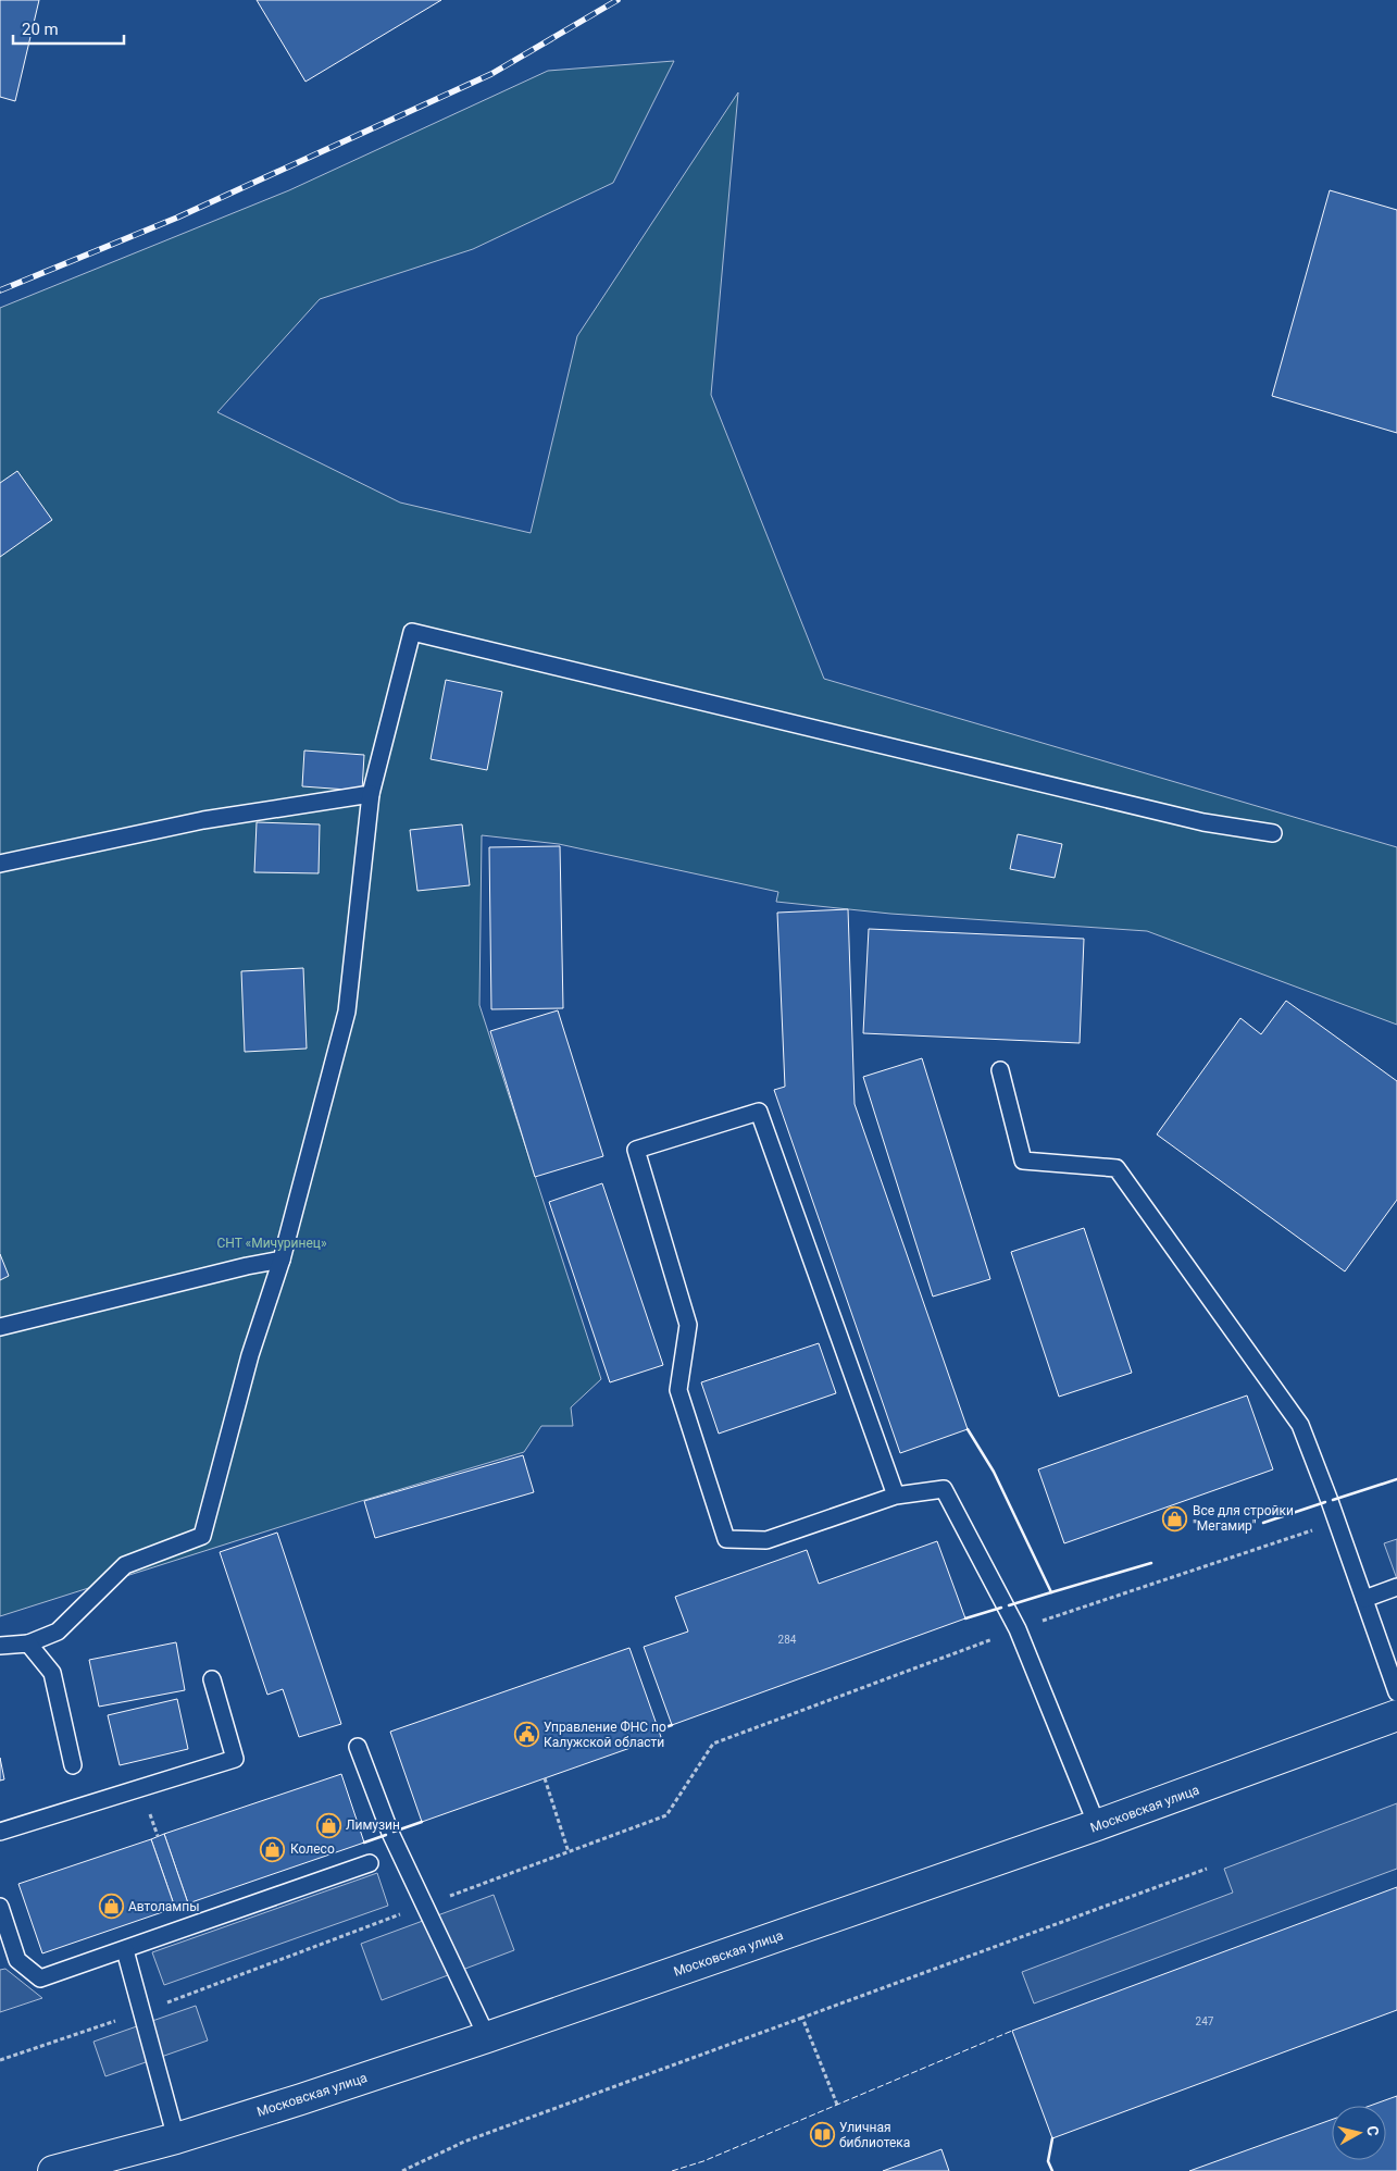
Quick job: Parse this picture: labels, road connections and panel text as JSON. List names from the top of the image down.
{
  "streets": {
    "main road": ["Московская улица"]
  },
  "parks": ["СНТ «Мичуринец»"],
  "places": {
    "shop": [
      "Все для стройки \"Мегамир\"",
      "Лимузин",
      "Колесо",
      "Автолампы"
    ],
    "public building": ["Управление ФНС по Калужской области"],
    "library": ["Уличная библиотека"]
  },
  "house_numbers": ["284", "247"],
  "scale_bar": "20 m",
  "north": "right"
}
